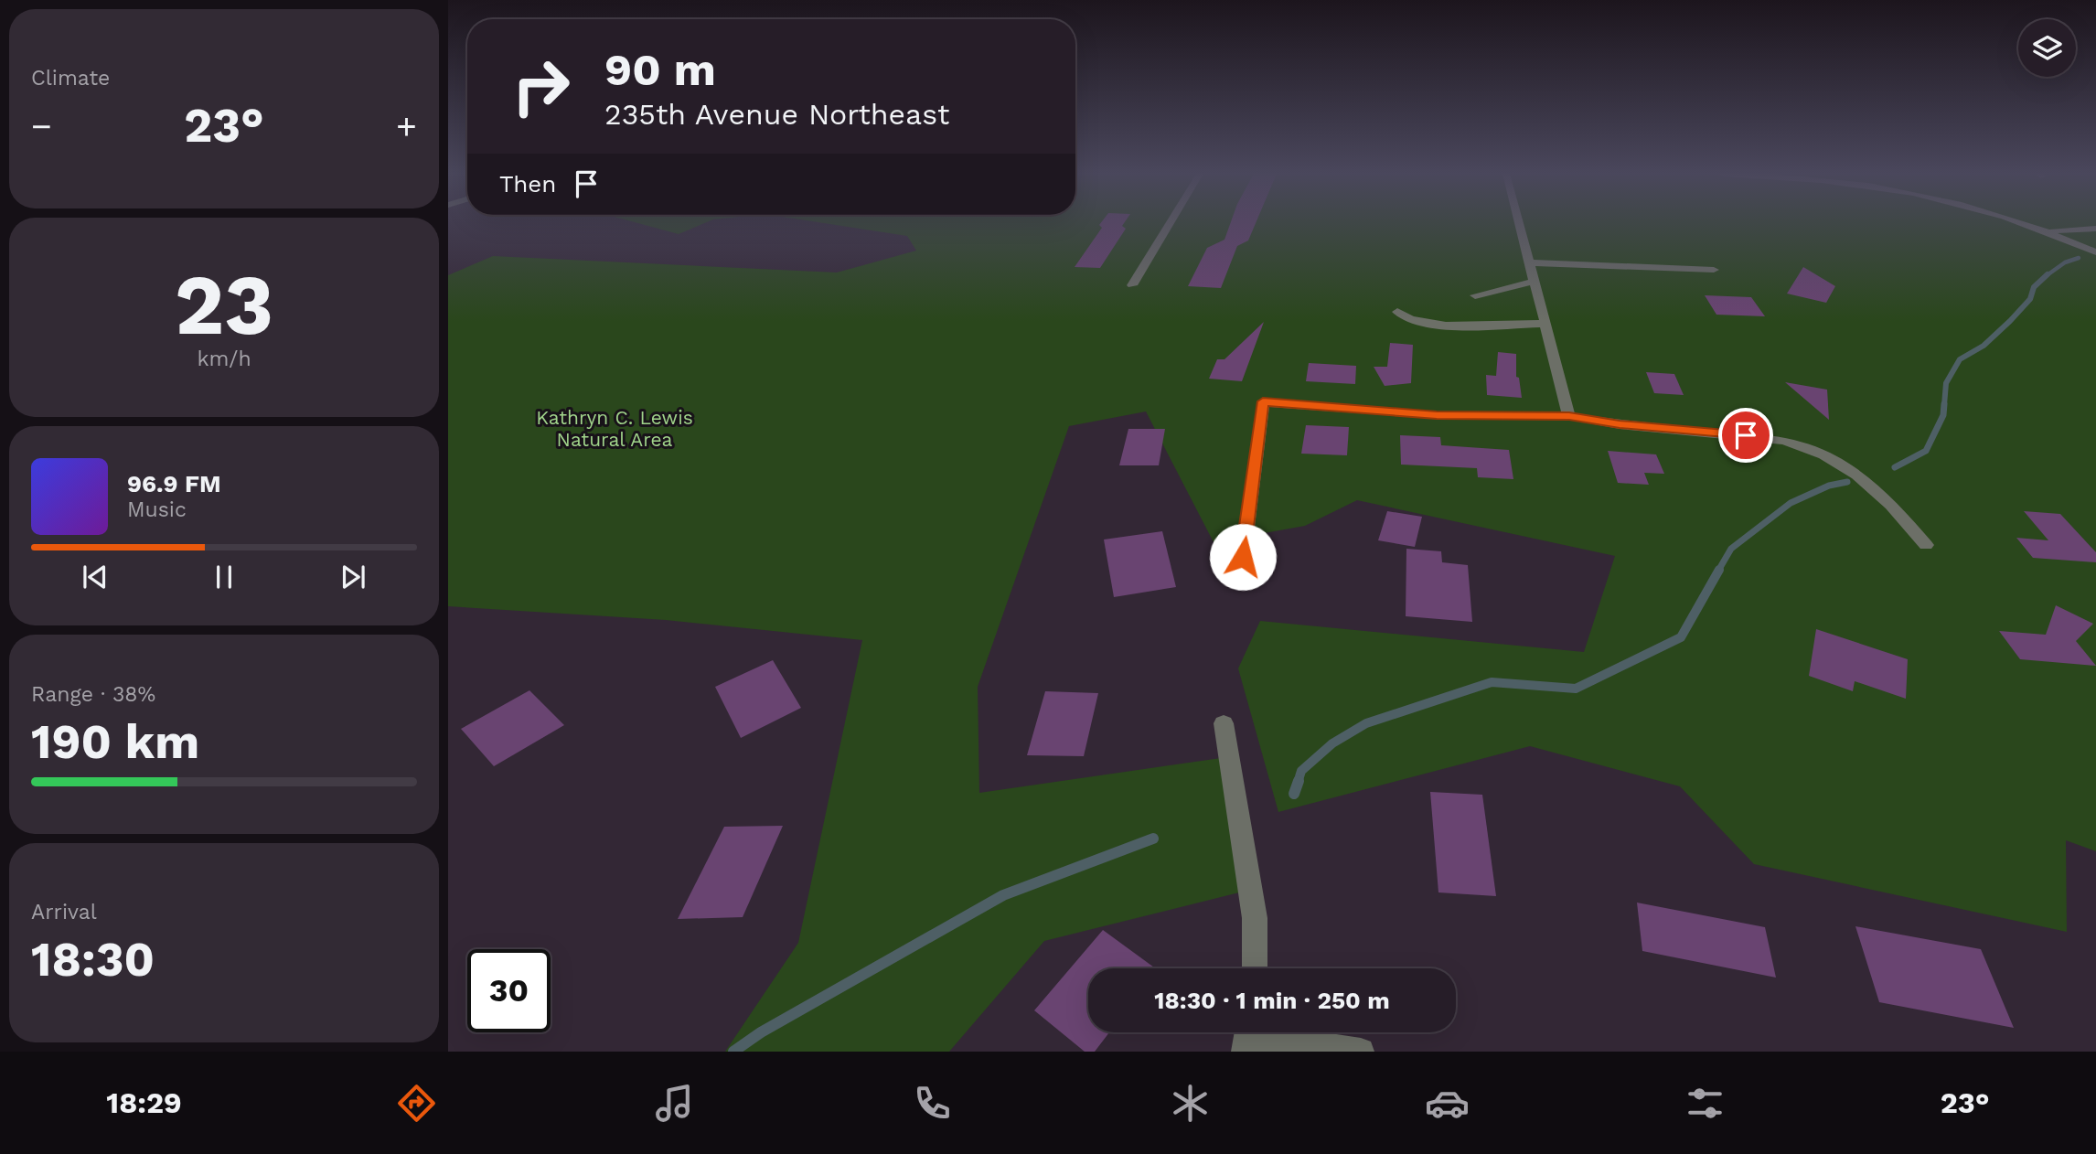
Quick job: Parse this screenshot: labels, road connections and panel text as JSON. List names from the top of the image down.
{
  "parks": ["Kathryn C. Lewis Natural Area"],
  "page": {
    "tile": [
      "Climate",
      ["23", "km/h"],
      ["Range · 38%", "190 km"],
      ["Arrival", "18:30"]
    ],
    "turn": ["90 m", "235th Avenue Northeast"],
    "heat": ["−", "23°", "+"],
    "then": "Then",
    "song": ["96.9 FM", "Music"],
    "limit": "30",
    "trip": "18:30 · 1 min · 250 m",
    "tabs": ["18:29", "23°"]
  }
}
